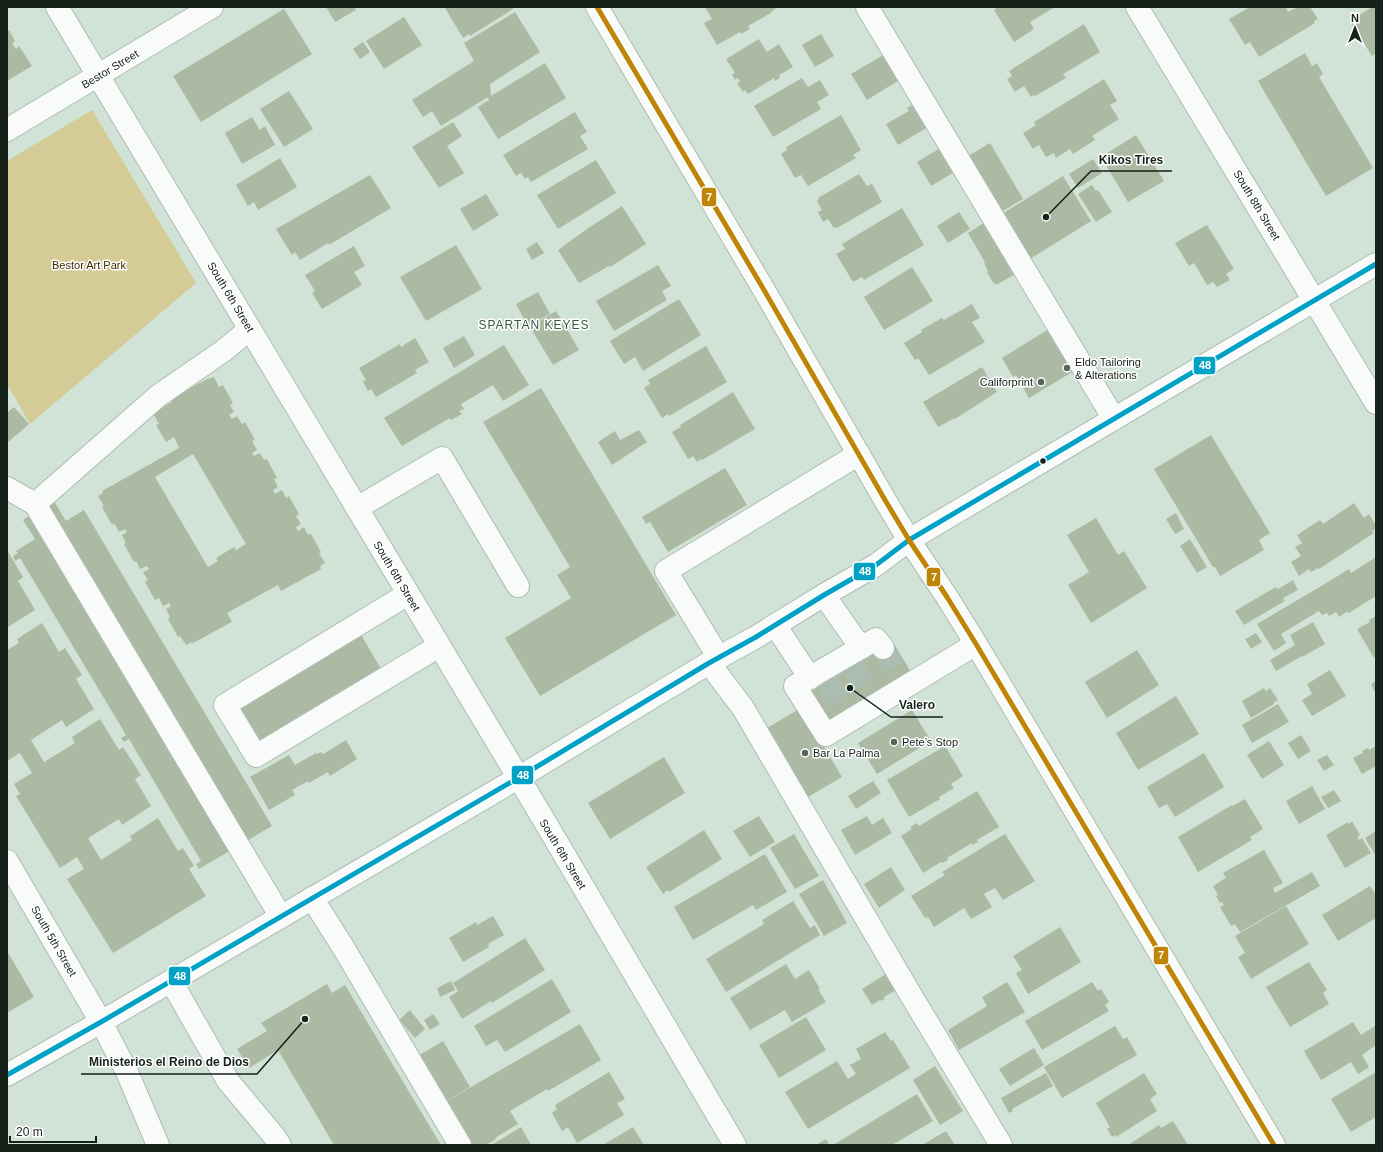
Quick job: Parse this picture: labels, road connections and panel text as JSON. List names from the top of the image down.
{
  "streets": {
    "street": [
      "Bestor Street",
      "South 8th Street",
      "South 6th Street",
      "South 5th Street"
    ]
  },
  "crossings": [
    ["Bestor Street", "South 6th Street"]
  ],
  "districts": ["SPARTAN KEYES"],
  "parks": ["Bestor Art Park"],
  "places": [
    "Kikos Tires",
    "Eldo Tailoring & Alterations",
    "Califorprint",
    "Valero",
    "Pete’s Stop",
    "Bar La Palma",
    "Ministerios el Reino de Dios"
  ],
  "lines": ["transit line 7", "transit line 48"],
  "scale_bar": "20 m",
  "north": "top"
}
